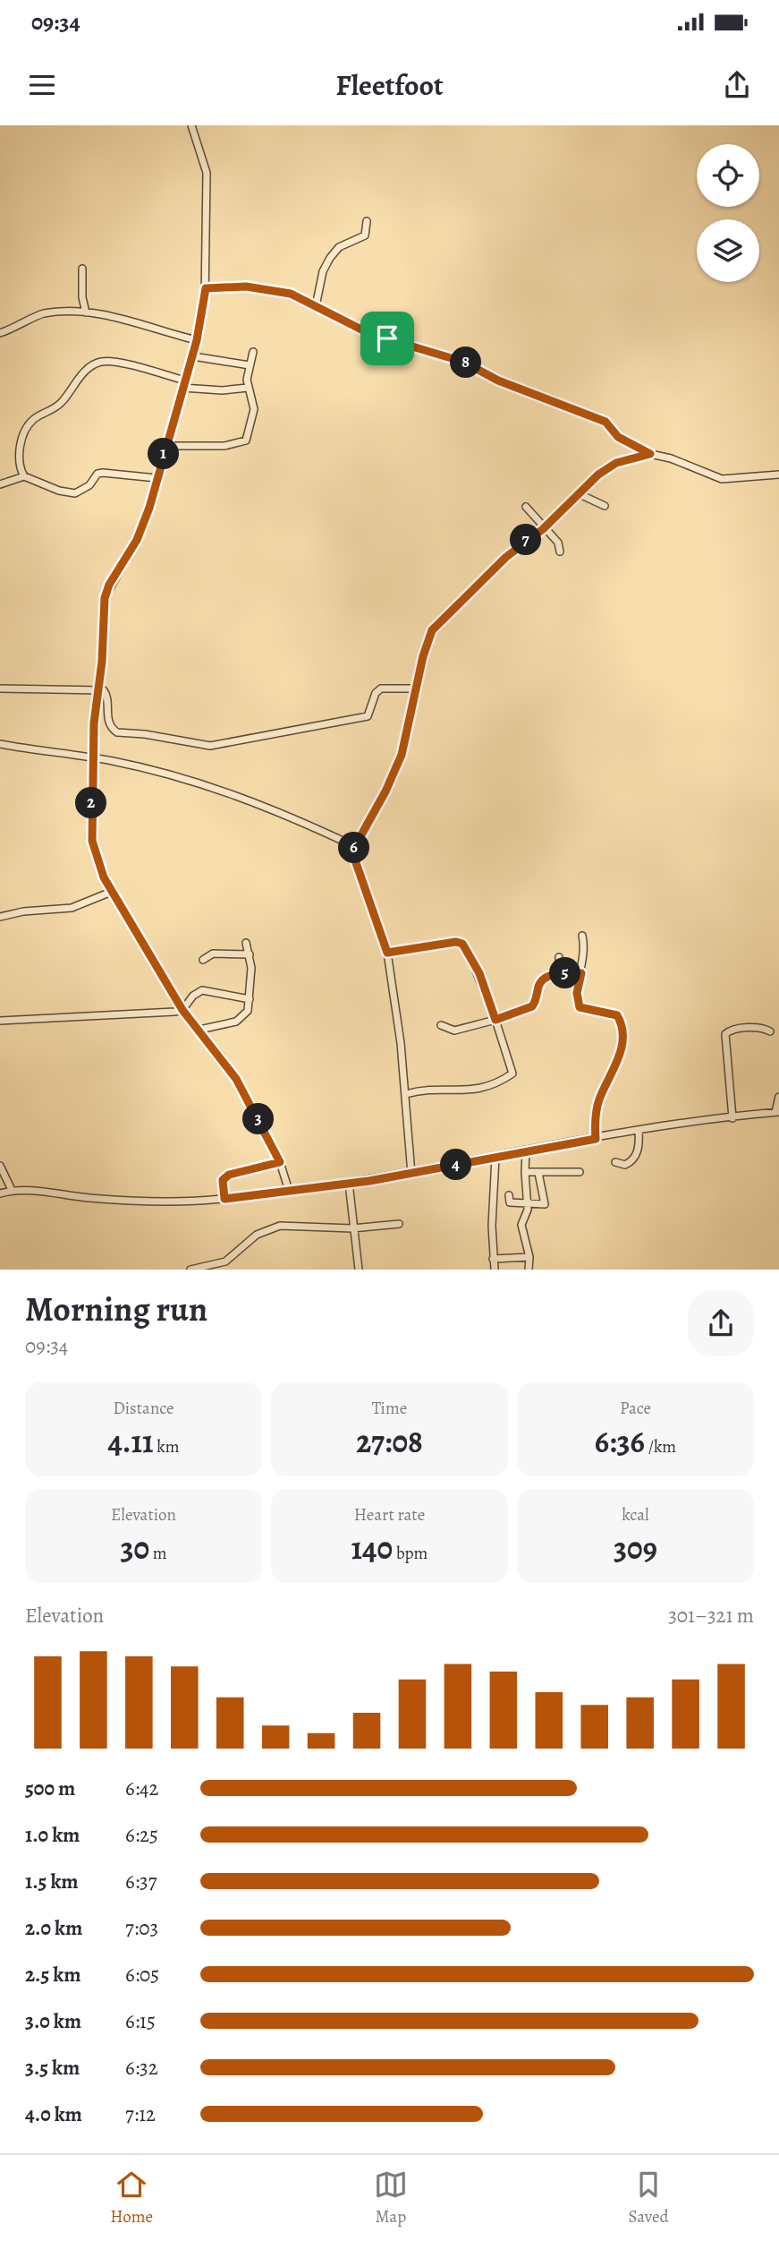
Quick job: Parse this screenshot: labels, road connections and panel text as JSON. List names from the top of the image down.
{
  "page": {
    "status": "09:34",
    "header": "Fleetfoot",
    "pins": [
      "8",
      "1",
      "7",
      "2",
      "6",
      "5",
      "3",
      "4"
    ],
    "heading": ["Morning run", "09:34"],
    "stats": [
      ["Distance", "4.11 km"],
      ["Time", "27:08"],
      ["Pace", "6:36 /km"],
      ["Elevation", "30 m"],
      ["Heart rate", "140 bpm"],
      ["kcal", "309"]
    ],
    "chart": ["Elevation", "301–321 m"],
    "list": [
      {
        "name": "500 m",
        "note": "6:42"
      },
      {
        "name": "1.0 km",
        "note": "6:25"
      },
      {
        "name": "1.5 km",
        "note": "6:37"
      },
      {
        "name": "2.0 km",
        "note": "7:03"
      },
      {
        "name": "2.5 km",
        "note": "6:05"
      },
      {
        "name": "3.0 km",
        "note": "6:15"
      },
      {
        "name": "3.5 km",
        "note": "6:32"
      },
      {
        "name": "4.0 km",
        "note": "7:12"
      }
    ],
    "tabs": ["Home", "Map", "Saved"]
  }
}
